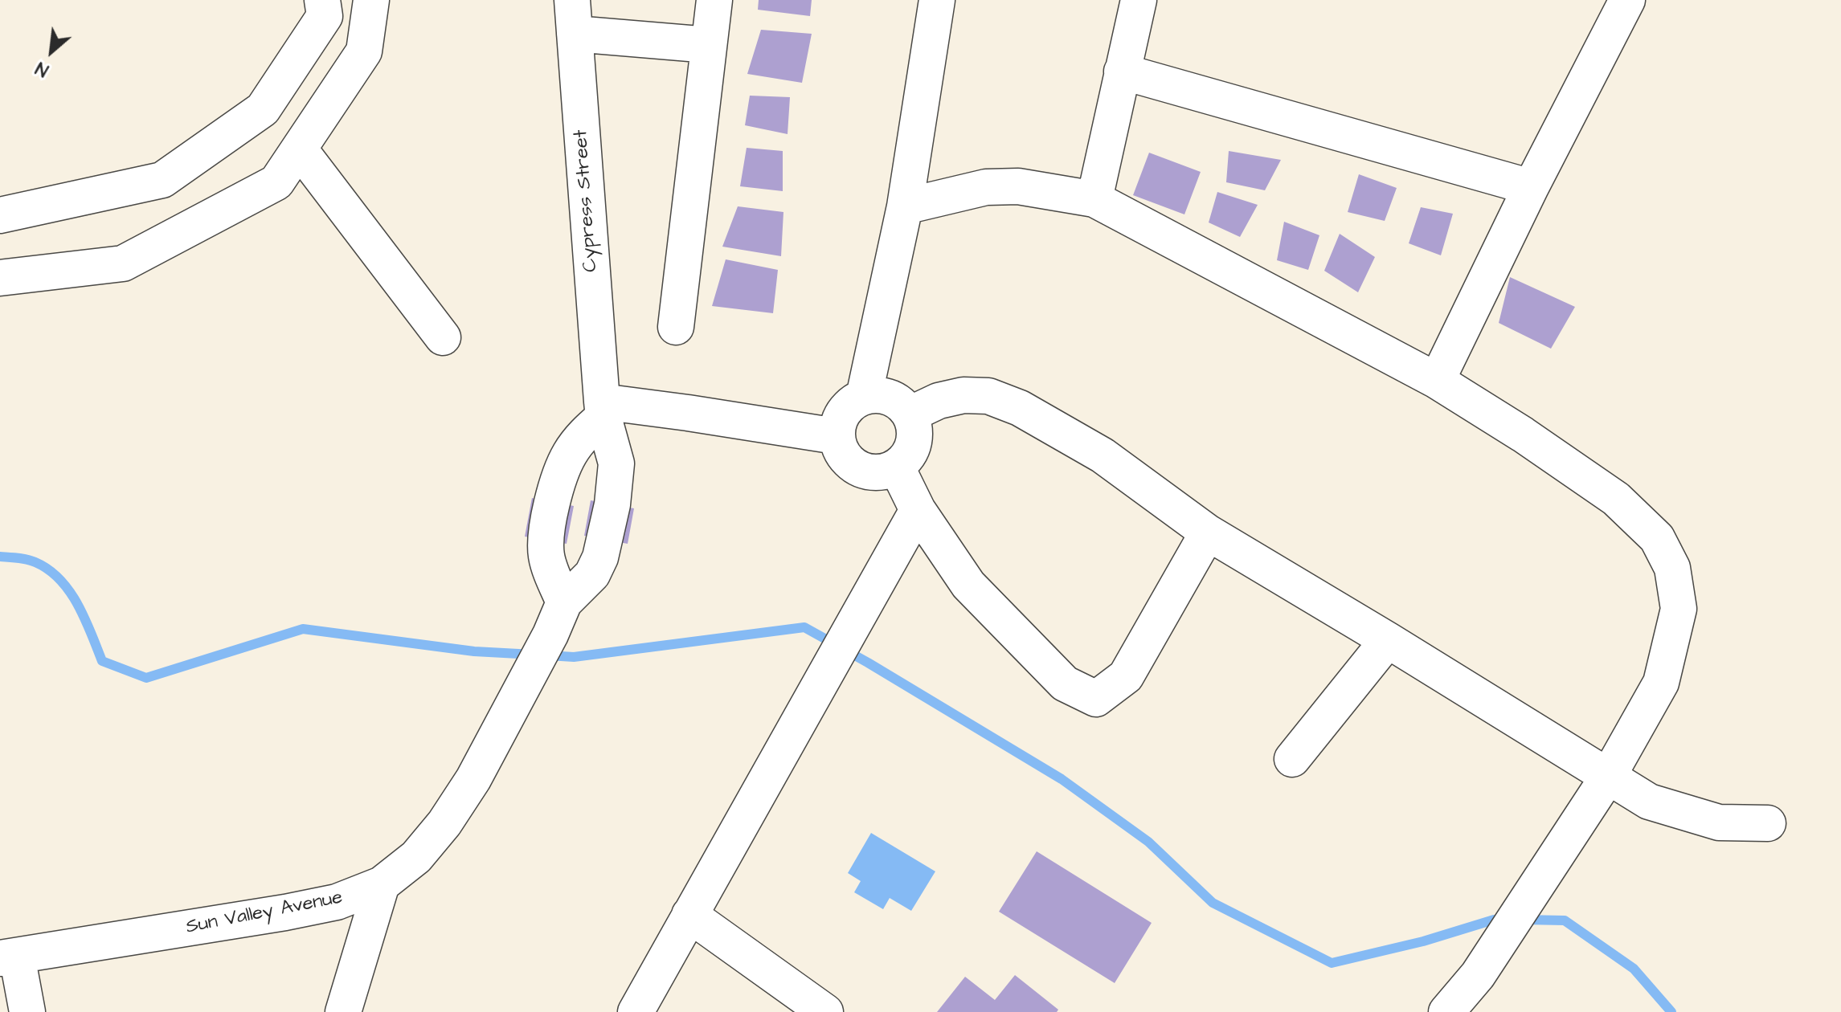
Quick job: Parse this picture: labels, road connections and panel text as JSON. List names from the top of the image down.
{
  "streets": {
    "street": ["Cypress Street", "Sun Valley Avenue"]
  },
  "crossings": [
    ["Cypress Street", "Sun Valley Avenue"]
  ],
  "north": "bottom left"
}
